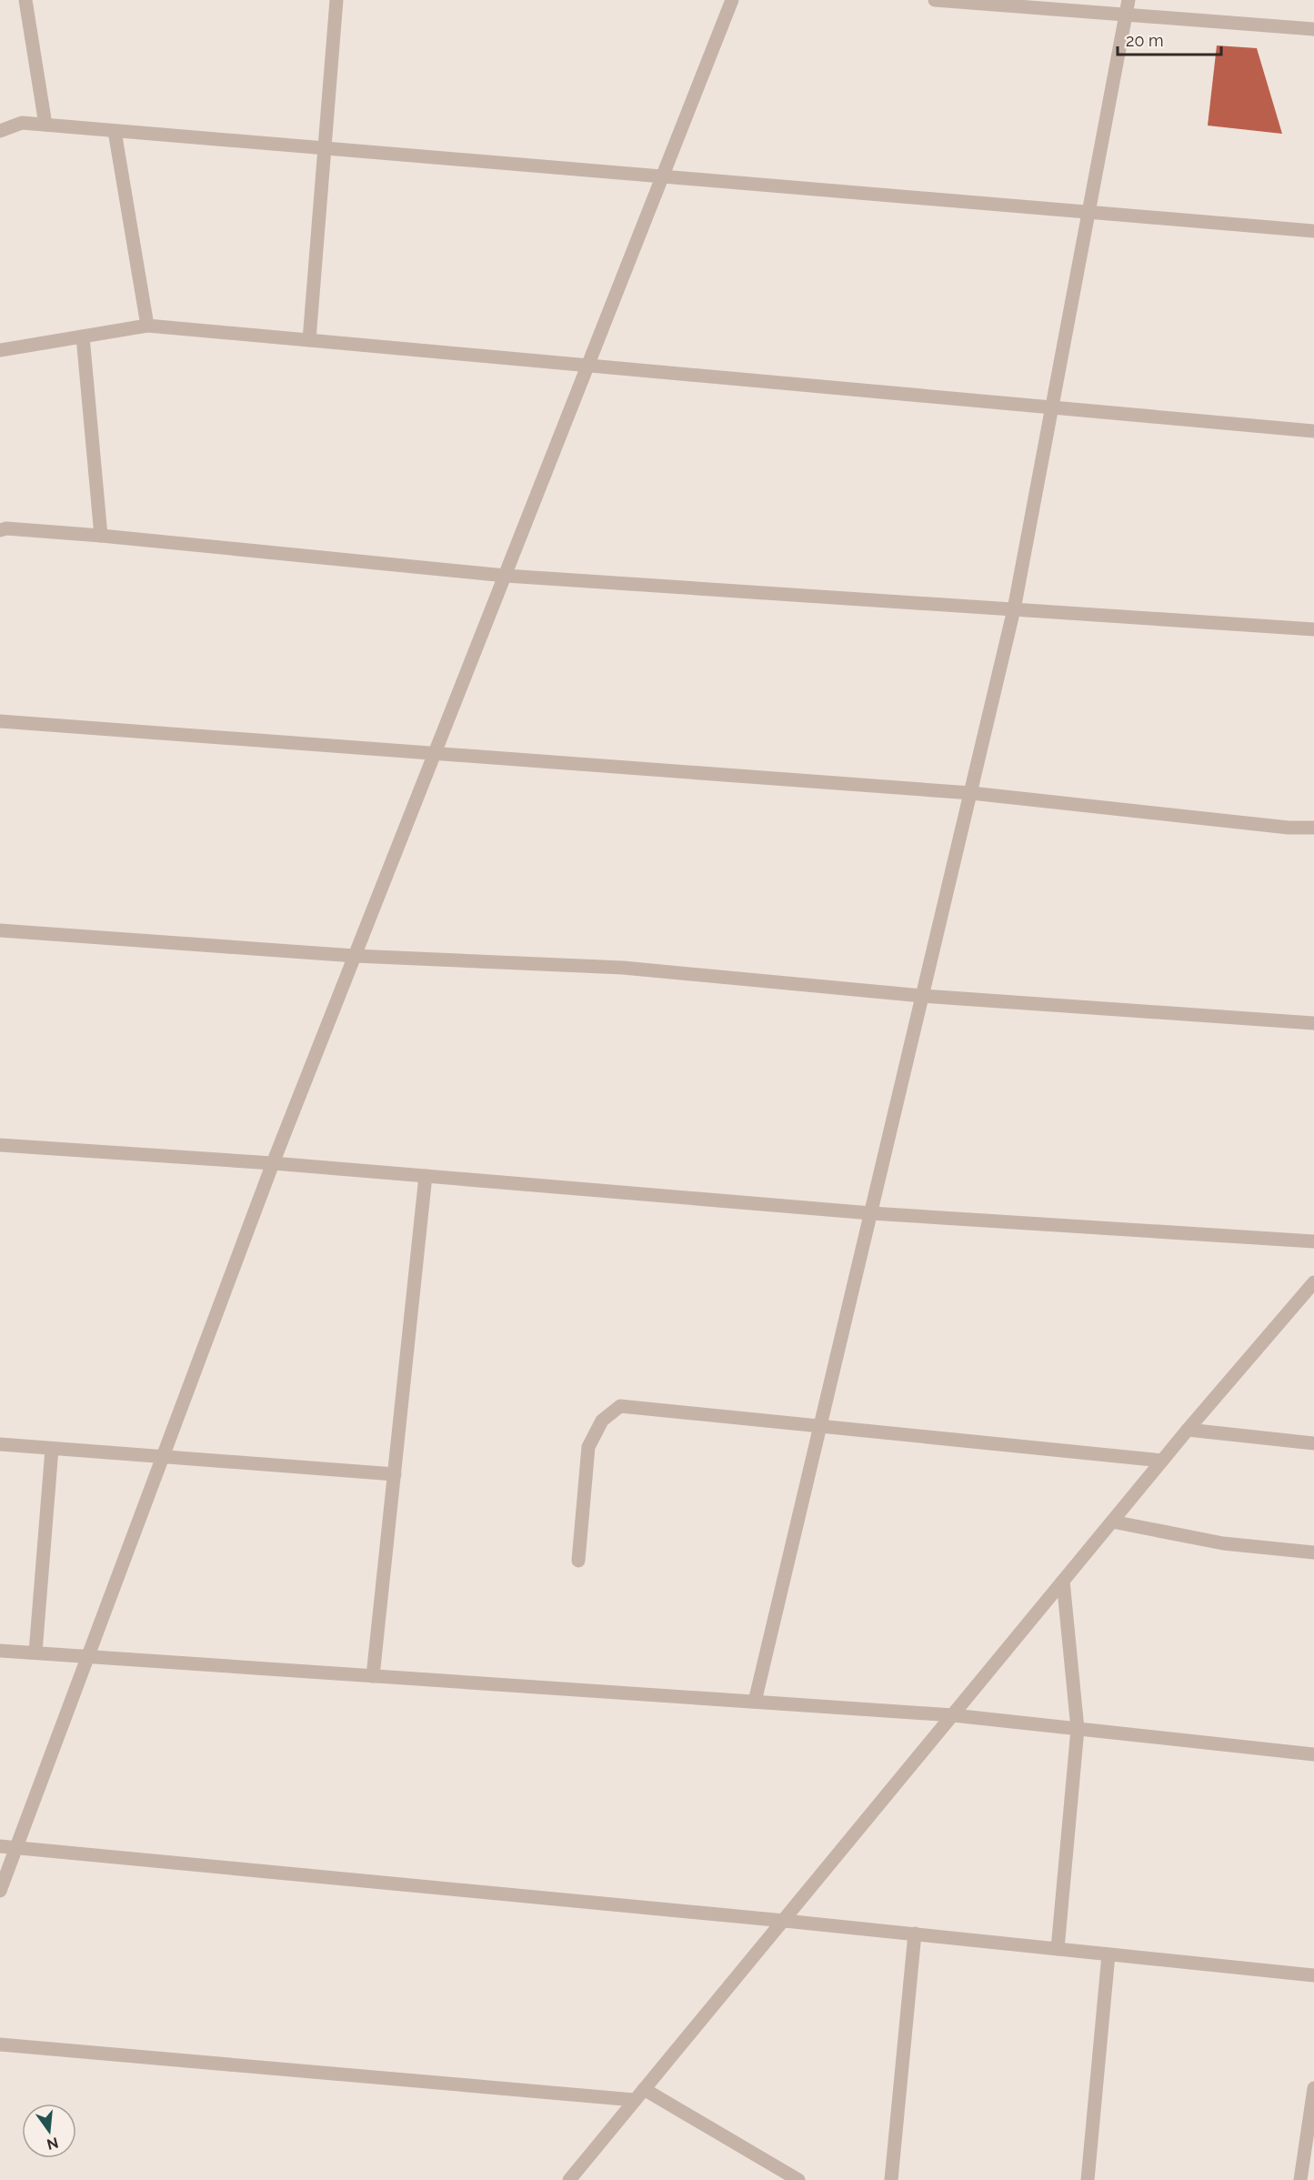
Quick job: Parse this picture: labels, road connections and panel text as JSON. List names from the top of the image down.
{
  "scale_bar": "20 m",
  "north": "bottom"
}
